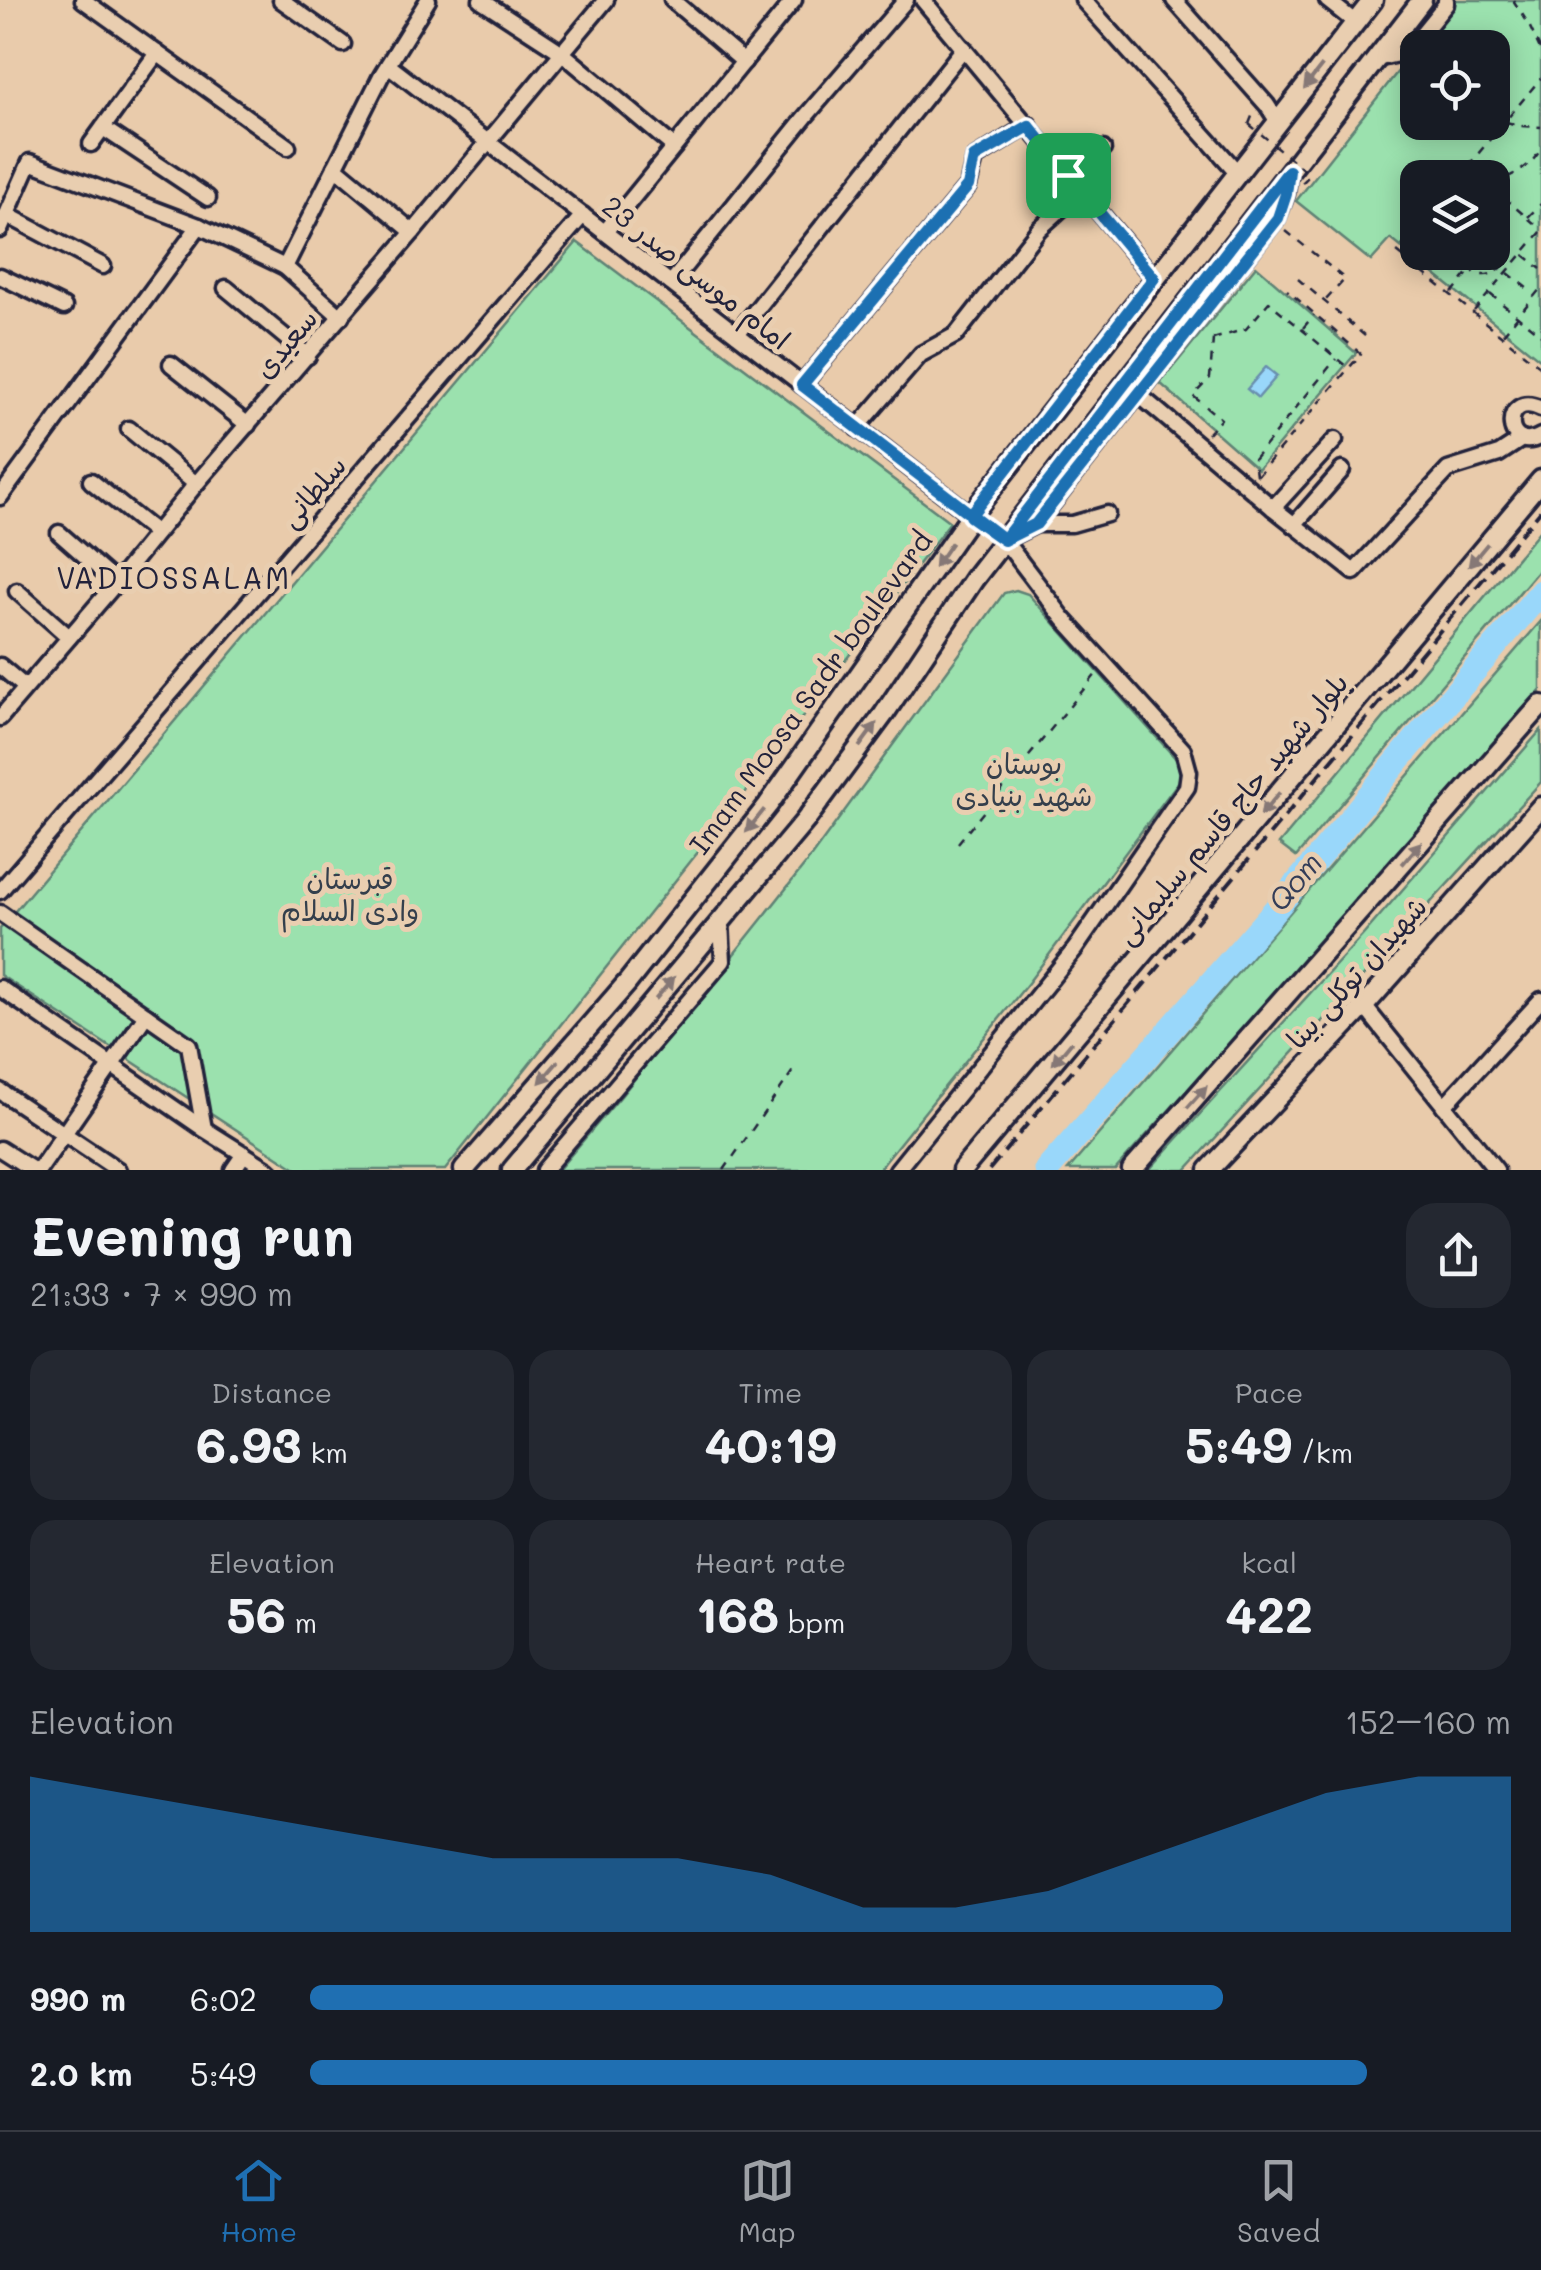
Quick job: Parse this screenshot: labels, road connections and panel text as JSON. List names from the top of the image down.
{
  "streets": {
    "main road": ["Imam Moosa Sadr boulevard", "بلوار شهید حاج قاسم سلیمانی", "شهیدان توکلی بینا"],
    "street": ["امام موسی صدر 23", "سعیدی", "سلطانی"]
  },
  "crossings": [
    ["امام موسی صدر 23", "سعیدی"],
    ["امام موسی صدر 23", "سلطانی"],
    ["امام موسی صدر 23", "Imam Moosa Sadr boulevard"]
  ],
  "districts": ["VADIOSSALAM"],
  "water": ["Qom"],
  "parks": ["بوستان شهید بنیادی", "قبرستان وادی السلام"],
  "page": {
    "heading": ["Evening run", "21:33 · 7 × 990 m"],
    "stats": [
      ["Distance", "6.93 km"],
      ["Time", "40:19"],
      ["Pace", "5:49 /km"],
      ["Elevation", "56 m"],
      ["Heart rate", "168 bpm"],
      ["kcal", "422"]
    ],
    "chart": ["Elevation", "152–160 m"],
    "list": [
      {
        "name": "990 m",
        "note": "6:02"
      },
      {
        "name": "2.0 km",
        "note": "5:49"
      }
    ],
    "tabs": ["Home", "Map", "Saved"]
  }
}
